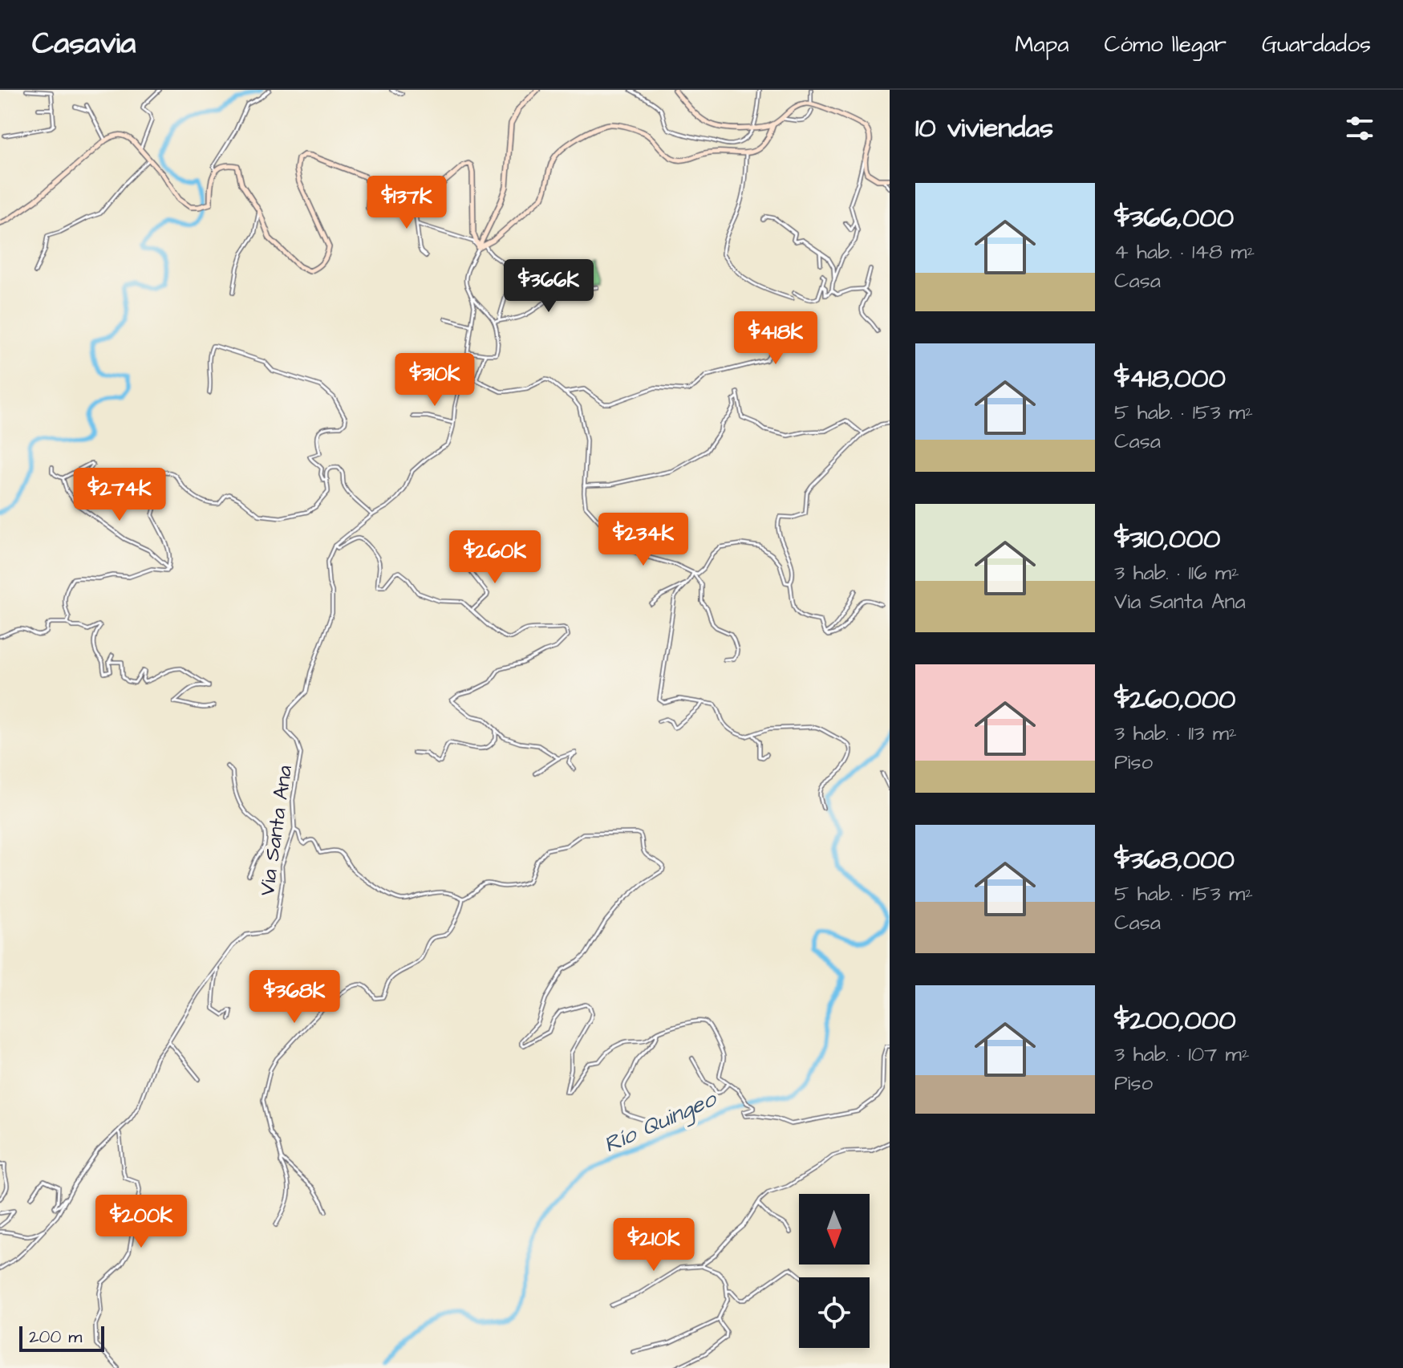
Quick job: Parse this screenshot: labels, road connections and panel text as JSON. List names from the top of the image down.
{
  "streets": {
    "street": ["Via Santa Ana"]
  },
  "water": ["Río Quingeo"],
  "scale_bar": "200 m",
  "north": "bottom",
  "page": {
    "header": "Casavia",
    "nav": ["Mapa", "Cómo llegar", "Guardados"],
    "heading": "10 viviendas",
    "list": [
      {
        "name": "$366,000",
        "note": "4 hab. · 148 m² · Casa"
      },
      {
        "name": "$418,000",
        "note": "5 hab. · 153 m² · Casa"
      },
      {
        "name": "$310,000",
        "note": "3 hab. · 116 m² · Via Santa Ana"
      },
      {
        "name": "$260,000",
        "note": "3 hab. · 113 m² · Piso"
      },
      {
        "name": "$368,000",
        "note": "5 hab. · 153 m² · Casa"
      },
      {
        "name": "$200,000",
        "note": "3 hab. · 107 m² · Piso"
      }
    ],
    "price": [
      "$137K",
      "$366K",
      "$418K",
      "$310K",
      "$274K",
      "$234K",
      "$260K",
      "$368K",
      "$200K",
      "$210K"
    ],
    "scale": "200 m"
  }
}
